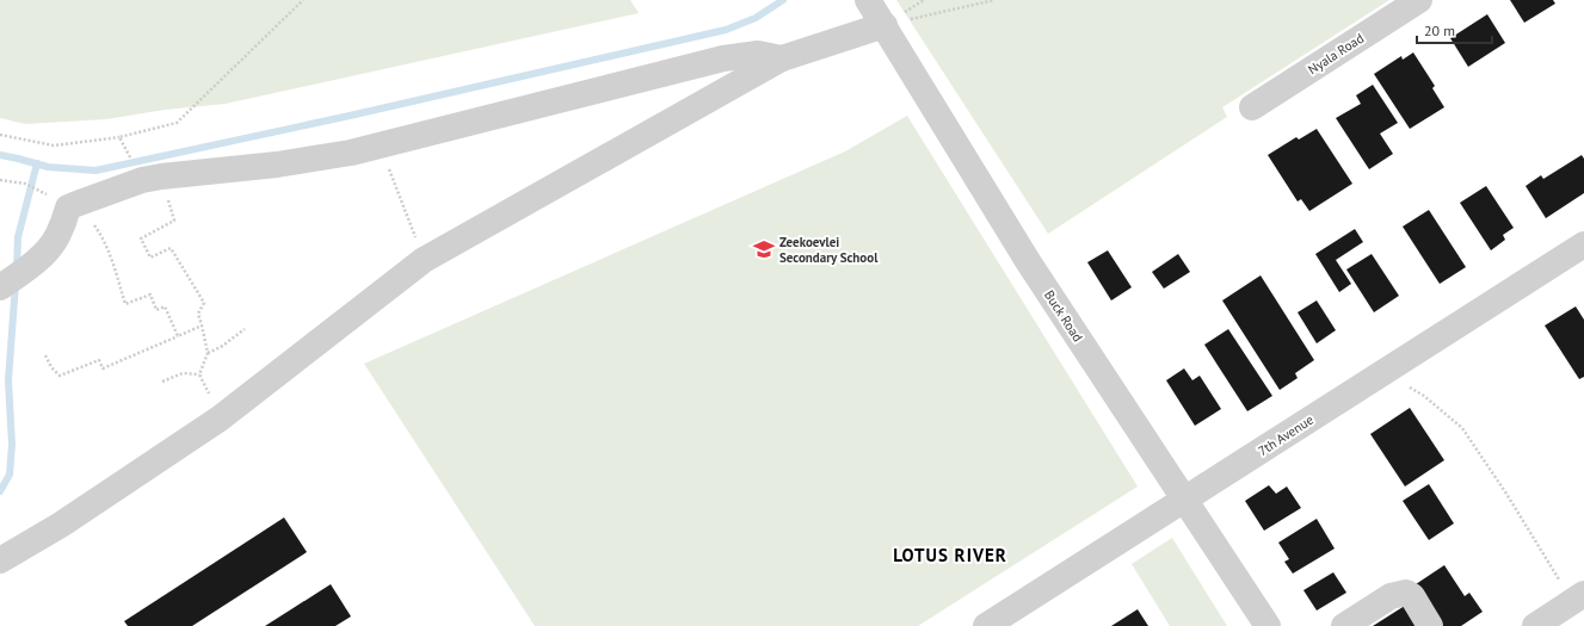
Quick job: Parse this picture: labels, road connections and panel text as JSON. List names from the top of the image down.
{
  "streets": {
    "street": ["Nyala Road", "Buck Road", "7th Avenue"]
  },
  "crossings": [
    ["Buck Road", "7th Avenue"]
  ],
  "districts": ["LOTUS RIVER"],
  "places": {
    "school or university": ["Zeekoevlei Secondary School"]
  },
  "scale_bar": "20 m"
}
